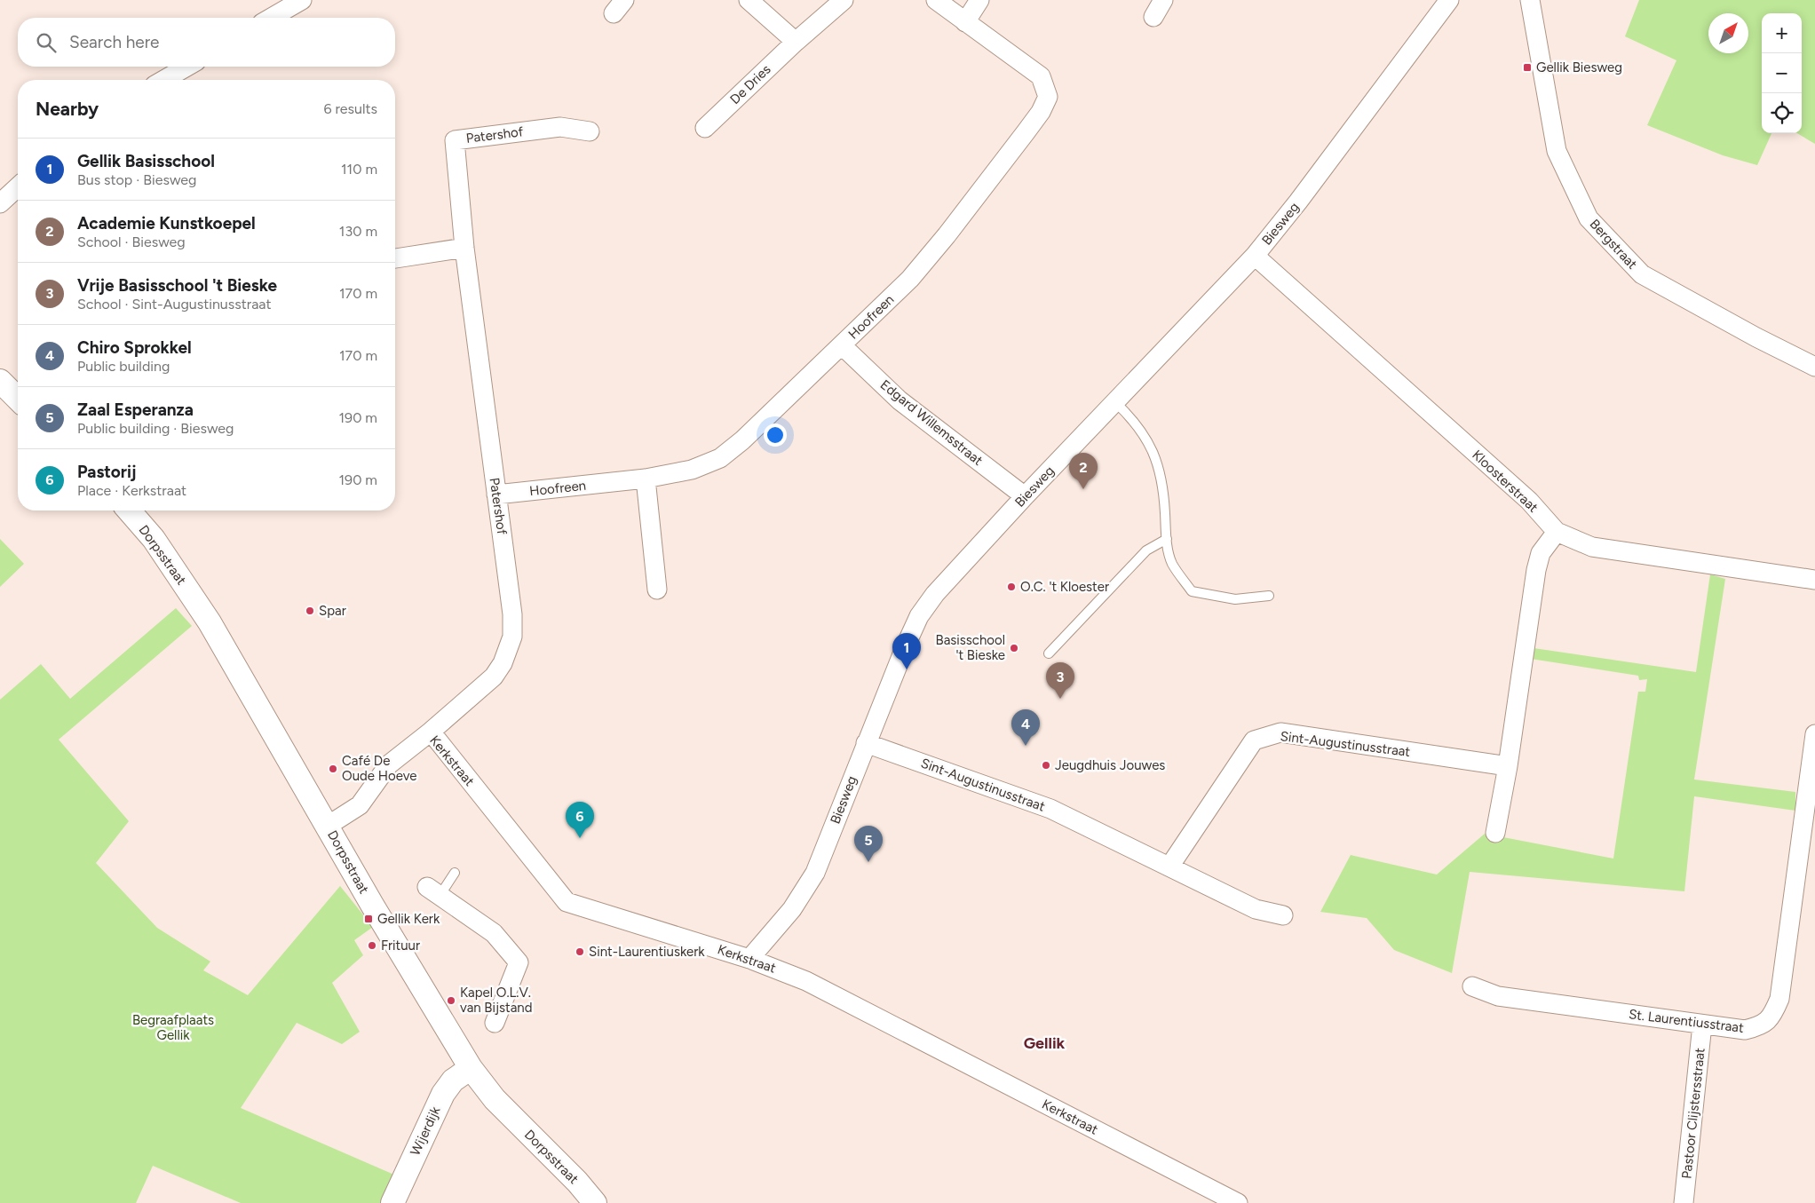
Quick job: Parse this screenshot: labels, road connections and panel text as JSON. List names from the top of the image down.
{
  "streets": {
    "street": [
      "De Dries",
      "Patershof",
      "Biesweg",
      "Bergstraat",
      "Hoofreen",
      "Edgard Willemsstraat",
      "Kloosterstraat",
      "Dorpsstraat",
      "Sint-Augustinusstraat",
      "Kerkstraat",
      "St. Laurentiusstraat",
      "Pastoor Clijstersstraat",
      "Wijerdijk"
    ]
  },
  "crossings": [
    ["Patershof", "Hoofreen"],
    ["Patershof", "Kerkstraat"],
    ["Biesweg", "Edgard Willemsstraat"],
    ["Biesweg", "Kloosterstraat"],
    ["Biesweg", "Sint-Augustinusstraat"],
    ["Biesweg", "Kerkstraat"],
    ["Hoofreen", "Edgard Willemsstraat"],
    ["Dorpsstraat", "Kerkstraat"],
    ["Dorpsstraat", "Wijerdijk"],
    ["St. Laurentiusstraat", "Pastoor Clijstersstraat"]
  ],
  "districts": ["Gellik"],
  "parks": ["Begraafplaats Gellik"],
  "places": {
    "transit": ["Gellik Biesweg", "Gellik Kerk"],
    "other": [
      "O.C. 't Kloester",
      "Spar",
      "Basisschool 't Bieske",
      "Jeugdhuis Jouwes",
      "Café De Oude Hoeve",
      "Frituur",
      "Sint-Laurentiuskerk",
      "Kapel O.L.V. van Bijstand"
    ]
  },
  "north": "top right",
  "page": {
    "map_buttons": ["+", "−"],
    "search": "Search here",
    "heading": ["Nearby", "6 results"],
    "list": [
      {
        "mark": "1",
        "name": "Gellik Basisschool",
        "note": "Bus stop · Biesweg",
        "value": "110 m"
      },
      {
        "mark": "2",
        "name": "Academie Kunstkoepel",
        "note": "School · Biesweg",
        "value": "130 m"
      },
      {
        "mark": "3",
        "name": "Vrije Basisschool 't Bieske",
        "note": "School · Sint-Augustinusstraat",
        "value": "170 m"
      },
      {
        "mark": "4",
        "name": "Chiro Sprokkel",
        "note": "Public building",
        "value": "170 m"
      },
      {
        "mark": "5",
        "name": "Zaal Esperanza",
        "note": "Public building · Biesweg",
        "value": "190 m"
      },
      {
        "mark": "6",
        "name": "Pastorij",
        "note": "Place · Kerkstraat",
        "value": "190 m"
      }
    ],
    "pins": [
      "2",
      "1",
      "3",
      "4",
      "6",
      "5"
    ]
  }
}
